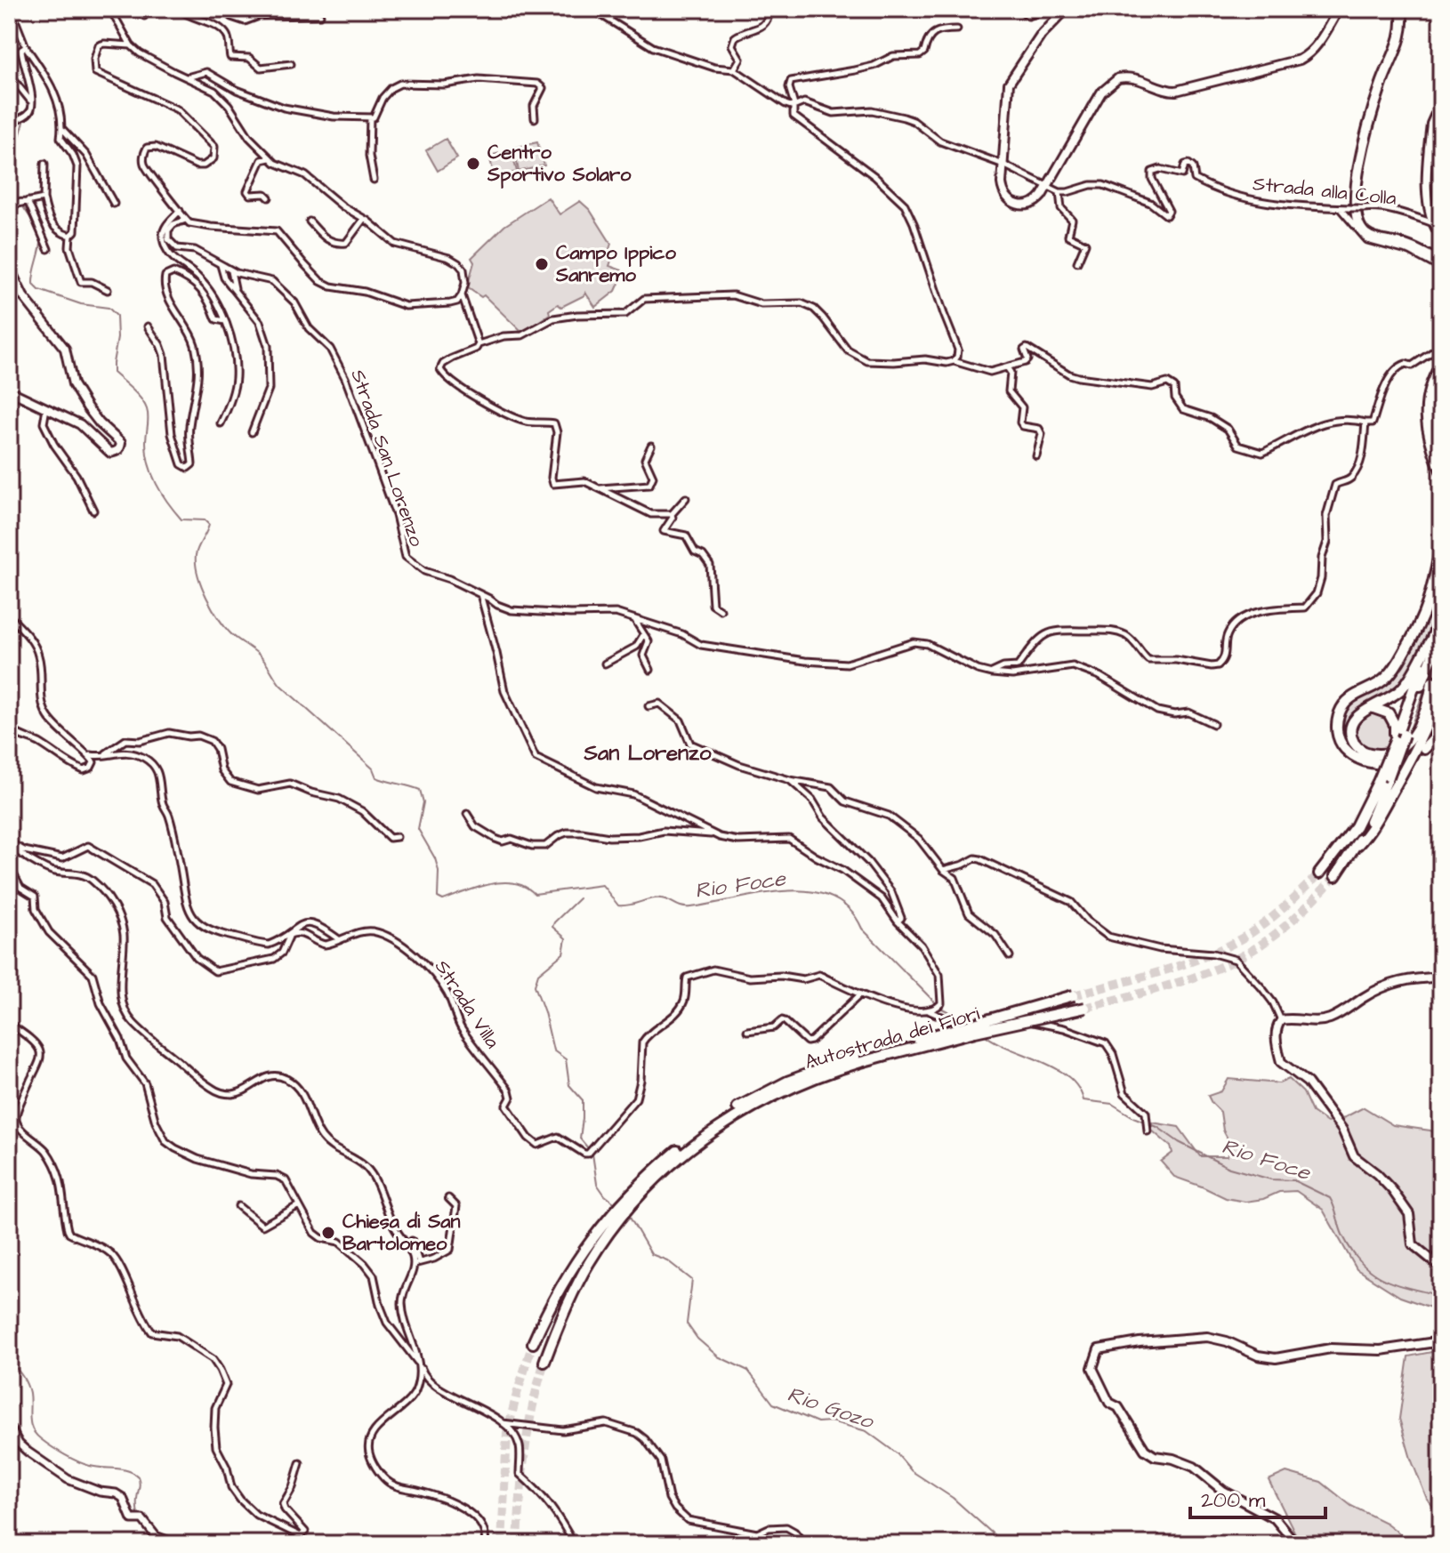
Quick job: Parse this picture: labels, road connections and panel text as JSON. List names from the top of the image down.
{
  "streets": {
    "highway": ["Autostrada dei Fiori"],
    "street": ["Strada alla Colla", "Strada San Lorenzo", "Strada Villa"]
  },
  "districts": ["San Lorenzo"],
  "water": ["Rio Foce", "Rio Gozo"],
  "places": ["Centro Sportivo Solaro", "Campo Ippico Sanremo", "Chiesa di San Bartolomeo"],
  "scale_bar": "200 m"
}
